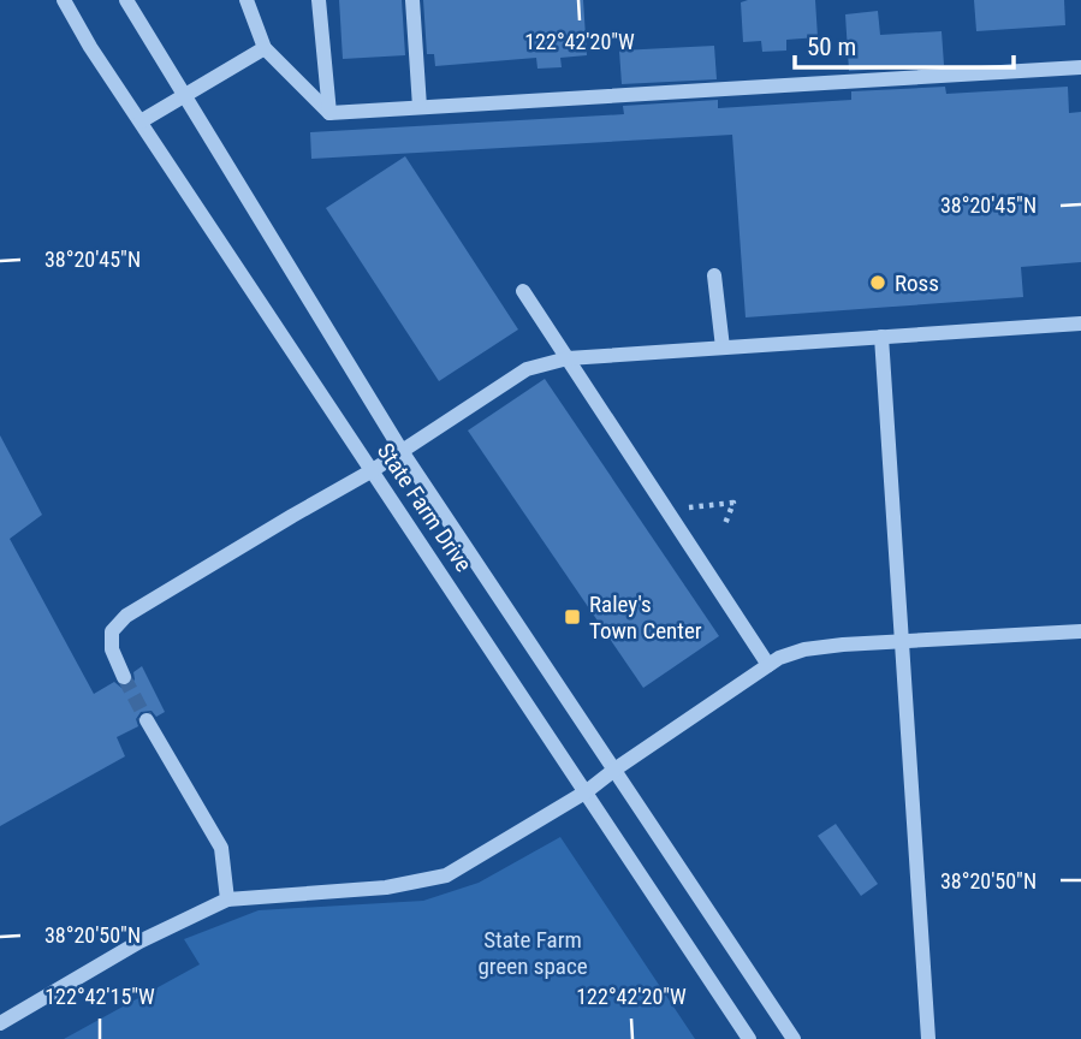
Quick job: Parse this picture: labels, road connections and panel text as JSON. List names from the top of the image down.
{
  "streets": {
    "street": ["State Farm Drive"]
  },
  "parks": ["State Farm green space"],
  "places": {
    "other": ["Ross"],
    "transit": ["Raley's Town Center"]
  },
  "scale_bar": "50 m",
  "coordinates": [
    "122°42'20\"W",
    "38°20'45\"N",
    "38°20'50\"N",
    "122°42'15\"W"
  ]
}
